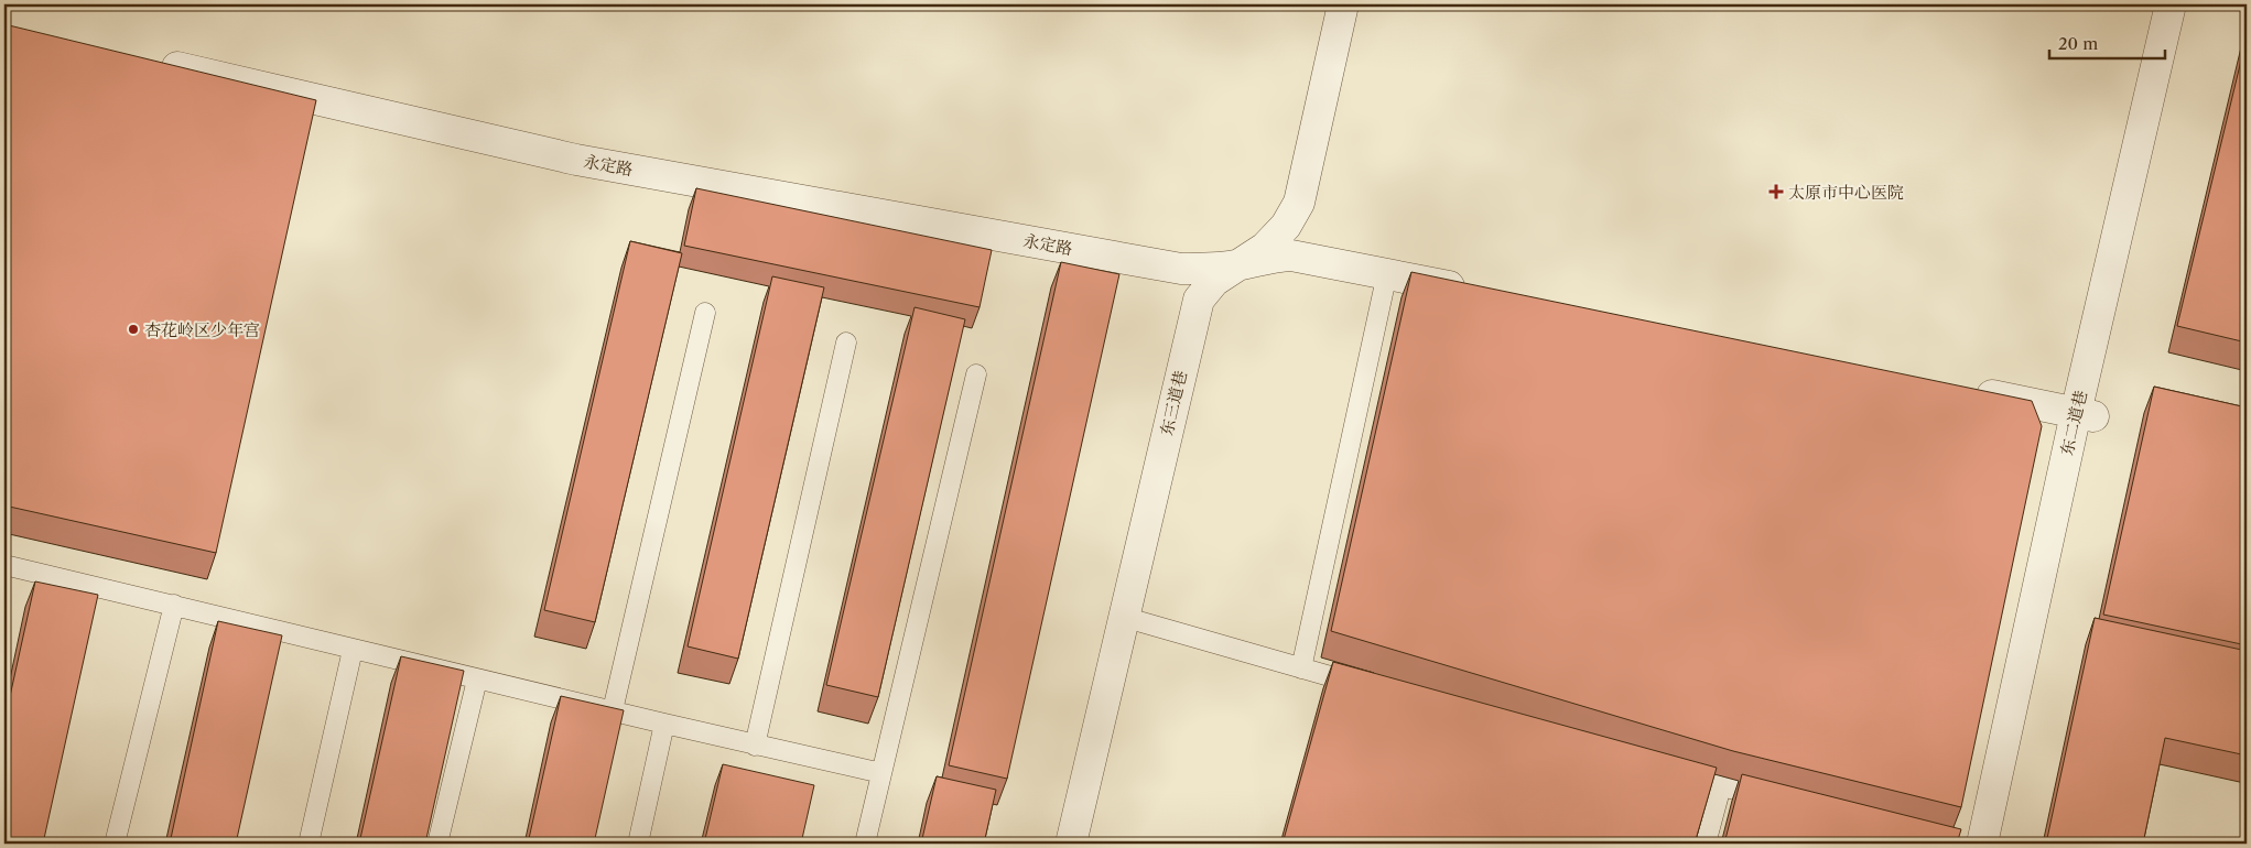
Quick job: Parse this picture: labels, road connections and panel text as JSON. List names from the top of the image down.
{
  "streets": {
    "street": ["永定路", "东三道巷", "东二道巷"]
  },
  "crossings": [
    ["永定路", "东三道巷"]
  ],
  "places": {
    "health": ["太原市中心医院"],
    "other": ["杏花岭区少年宫"]
  },
  "scale_bar": "20 m"
}
